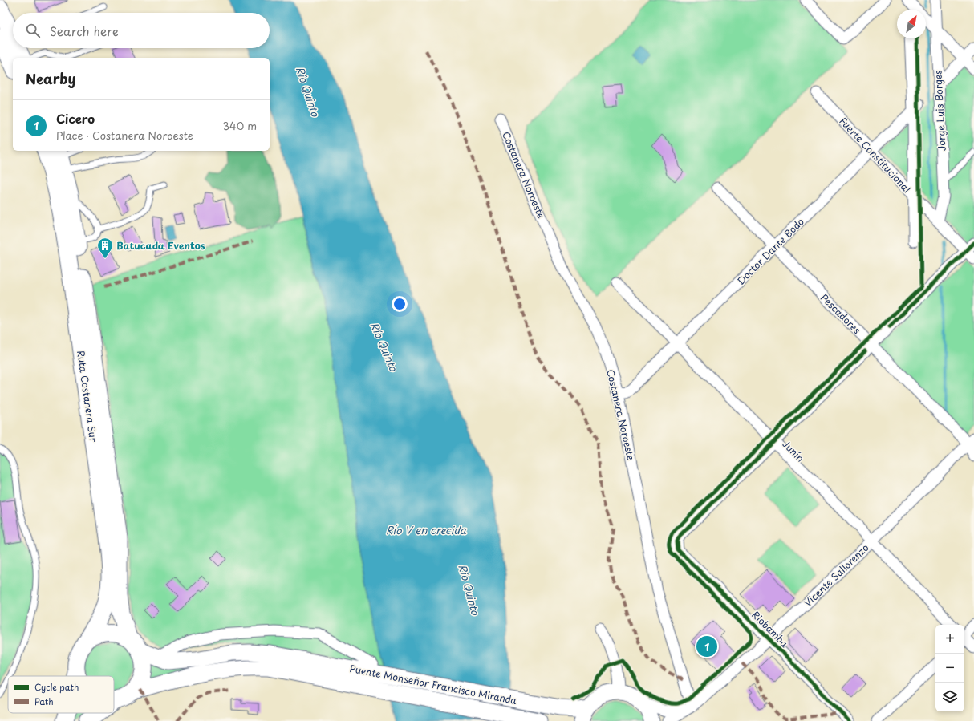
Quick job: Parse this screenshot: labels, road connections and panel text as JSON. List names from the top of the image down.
{
  "streets": {
    "main road": ["Ruta Costanera Sur"],
    "street": [
      "Jorge Luis Borges",
      "Fuerte Constitucional",
      "Costanera Noroeste",
      "Doctor Dante Bodo",
      "Pescadores",
      "Junín",
      "Vicente Sallorenzo",
      "Riobamba",
      "Puente Monseñor Francisco Miranda"
    ]
  },
  "crossings": [
    ["Jorge Luis Borges", "Fuerte Constitucional"],
    ["Fuerte Constitucional", "Doctor Dante Bodo"],
    ["Costanera Noroeste", "Doctor Dante Bodo"],
    ["Costanera Noroeste", "Vicente Sallorenzo"],
    ["Doctor Dante Bodo", "Pescadores"],
    ["Doctor Dante Bodo", "Junín"],
    ["Pescadores", "Vicente Sallorenzo"],
    ["Ruta Costanera Sur", "Puente Monseñor Francisco Miranda"],
    ["Junín", "Vicente Sallorenzo"],
    ["Junín", "Riobamba"],
    ["Vicente Sallorenzo", "Riobamba"]
  ],
  "water": ["Río Quinto", "Río V en crecida"],
  "places": {
    "building": ["Batucada Eventos"]
  },
  "legend": ["Cycle path", "Path"],
  "north": "top right",
  "page": {
    "search": "Search here",
    "heading": "Nearby",
    "list": [
      {
        "mark": "1",
        "name": "Cicero",
        "note": "Place · Costanera Noroeste",
        "value": "340 m"
      }
    ],
    "map_buttons": ["+", "−"],
    "pins": "1"
  }
}
